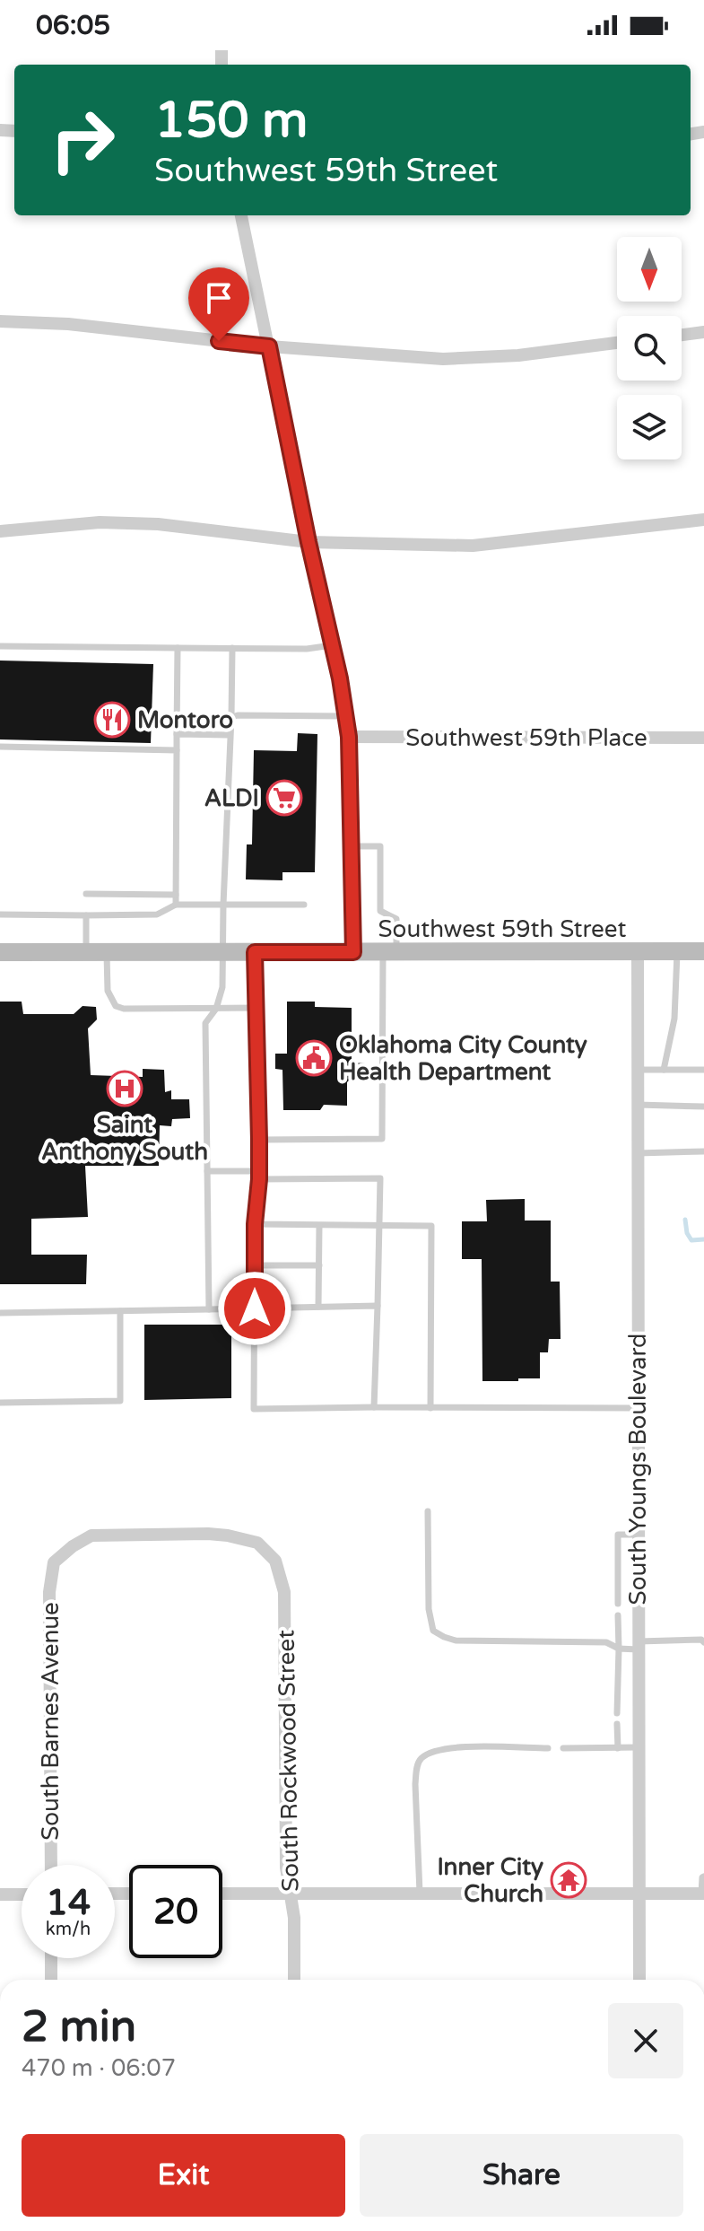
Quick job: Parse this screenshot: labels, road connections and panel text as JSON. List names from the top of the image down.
{
  "streets": {
    "main road": ["Southwest 59th Street"],
    "street": [
      "Southwest 59th Place",
      "South Youngs Boulevard",
      "South Barnes Avenue",
      "South Rockwood Street"
    ]
  },
  "crossings": [
    ["Southwest 59th Street", "South Youngs Boulevard"],
    ["South Barnes Avenue", "South Rockwood Street"]
  ],
  "places": {
    "restaurant": ["Montoro"],
    "supermarket": ["ALDI"],
    "public building": ["Oklahoma City County Health Department"],
    "hospital": ["Saint Anthony South"],
    "temple": ["Inner City Church"]
  },
  "north": "bottom",
  "page": {
    "status": "06:05",
    "turn": ["150 m", "Southwest 59th Street"],
    "speed": "14 km/h",
    "limit": "20",
    "heading": ["2 min", "470 m · 06:07"],
    "buttons": ["Exit", "Share"]
  }
}
